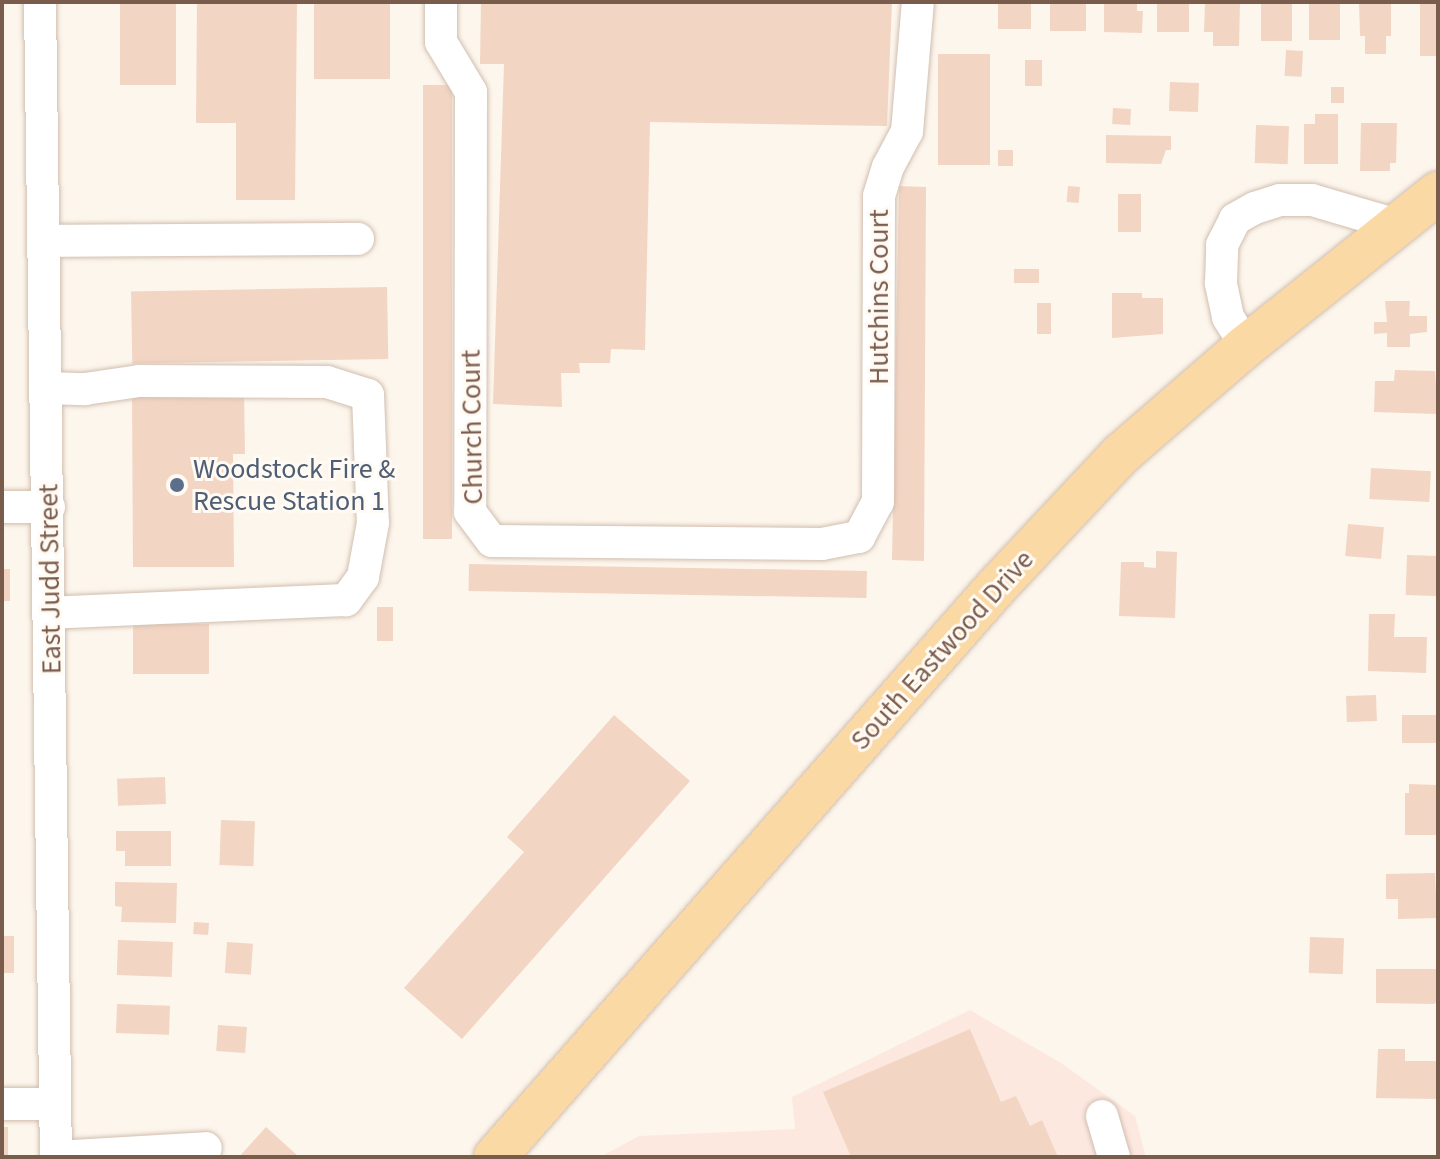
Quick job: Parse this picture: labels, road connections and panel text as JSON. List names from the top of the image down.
{
  "streets": {
    "main road": ["South Eastwood Drive"],
    "street": ["Hutchins Court", "Church Court", "East Judd Street"]
  },
  "crossings": [
    ["Hutchins Court", "Church Court"]
  ],
  "places": ["Woodstock Fire & Rescue Station 1"]
}
